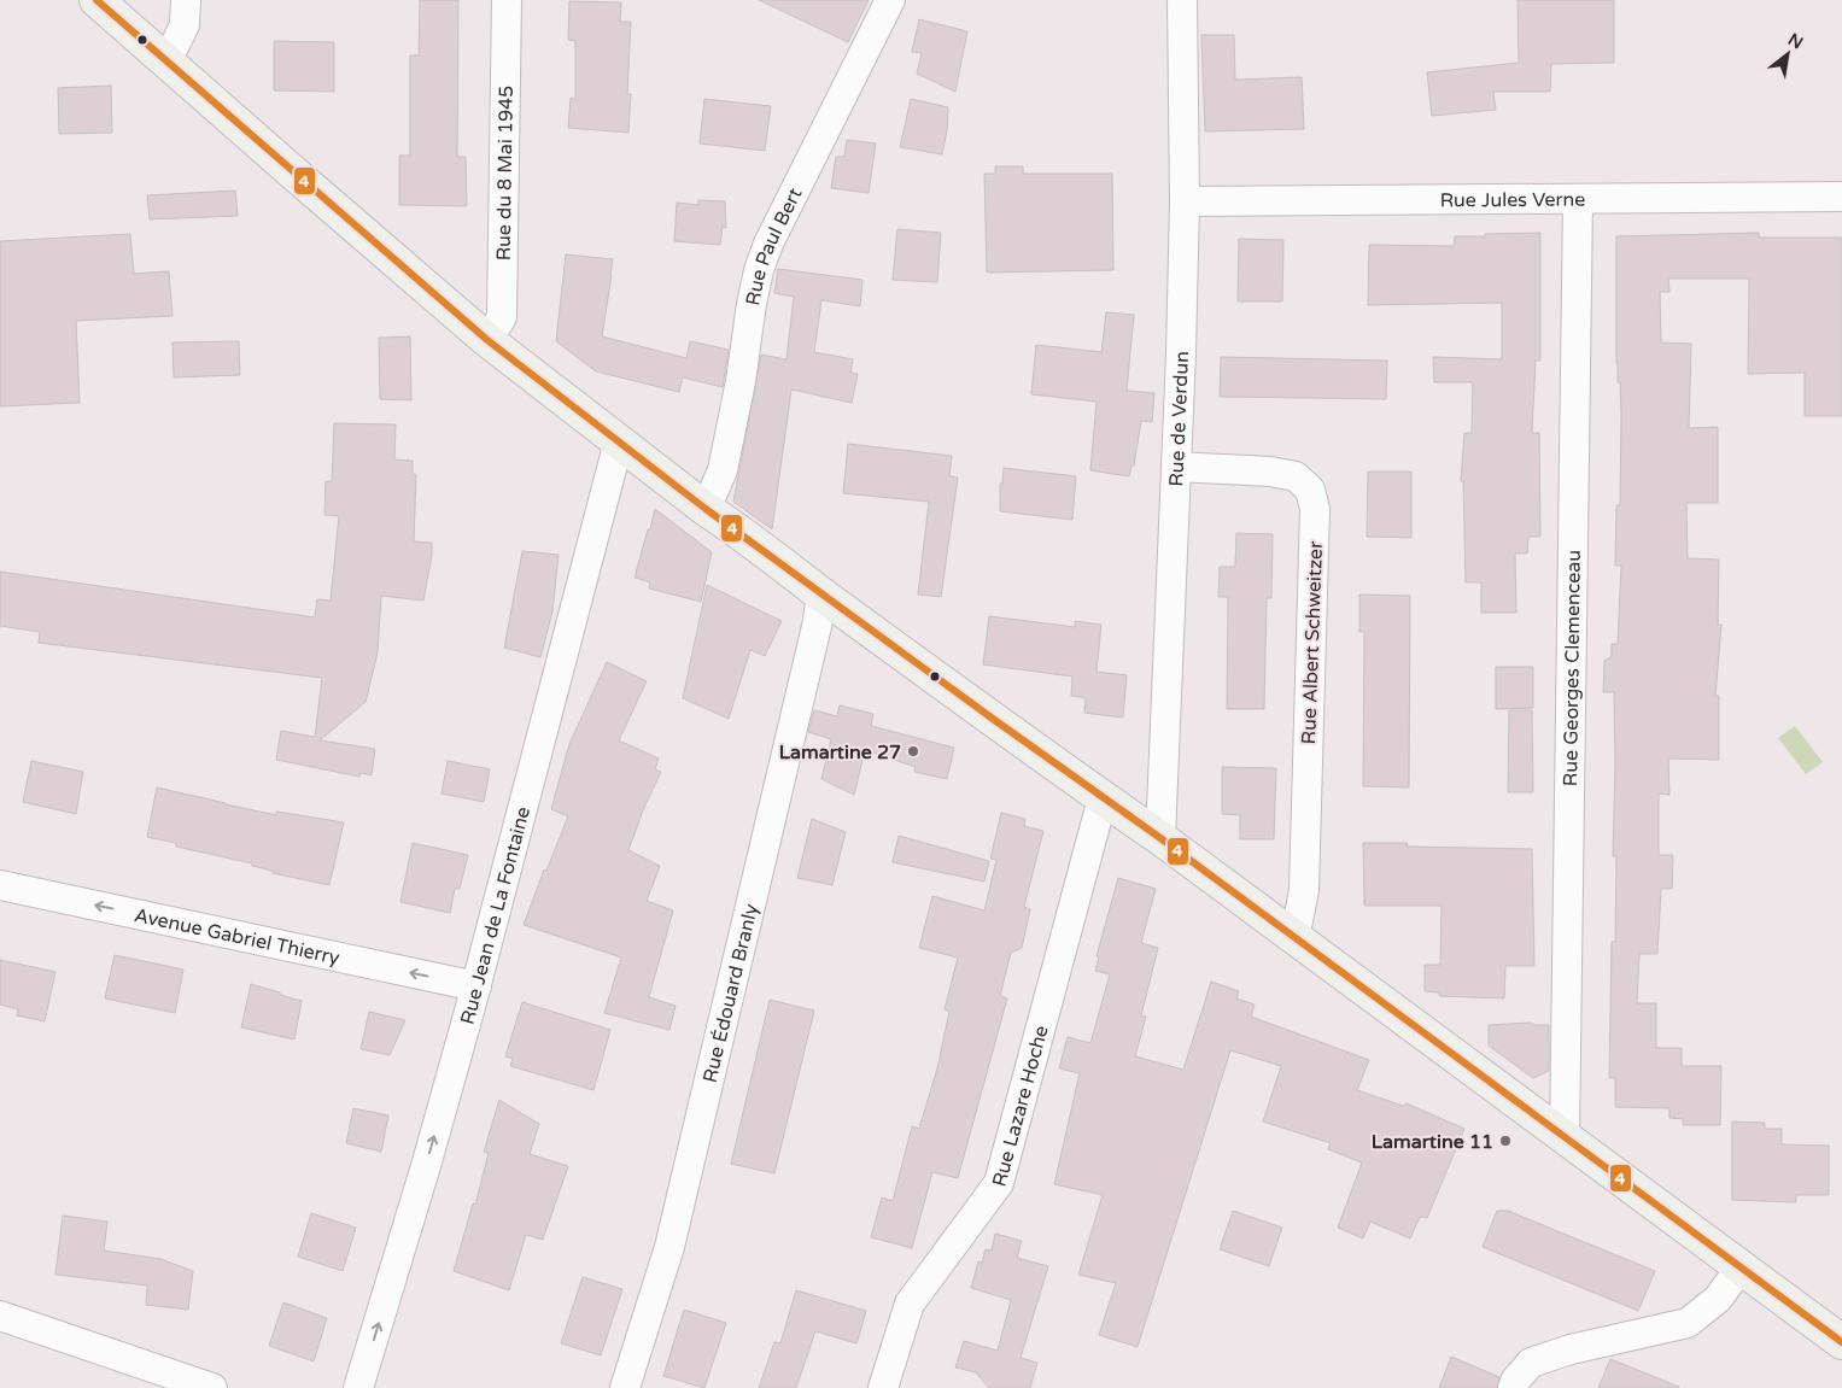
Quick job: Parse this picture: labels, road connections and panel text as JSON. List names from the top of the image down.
{
  "streets": {
    "street": [
      "Rue du 8 Mai 1945",
      "Rue Jules Verne",
      "Rue Paul Bert",
      "Rue de Verdun",
      "Rue Albert Schweitzer",
      "Rue Georges Clemenceau",
      "Rue Jean de La Fontaine",
      "Avenue Gabriel Thierry",
      "Rue Édouard Branly",
      "Rue Lazare Hoche"
    ]
  },
  "crossings": [
    ["Rue Jules Verne", "Rue de Verdun"],
    ["Rue Jules Verne", "Rue Georges Clemenceau"],
    ["Rue de Verdun", "Rue Albert Schweitzer"],
    ["Rue Jean de La Fontaine", "Avenue Gabriel Thierry"]
  ],
  "one_way": ["Rue Jean de La Fontaine", "Avenue Gabriel Thierry"],
  "places": ["Lamartine 27", "Lamartine 11"],
  "lines": ["transit line 4"],
  "north": "top right"
}
